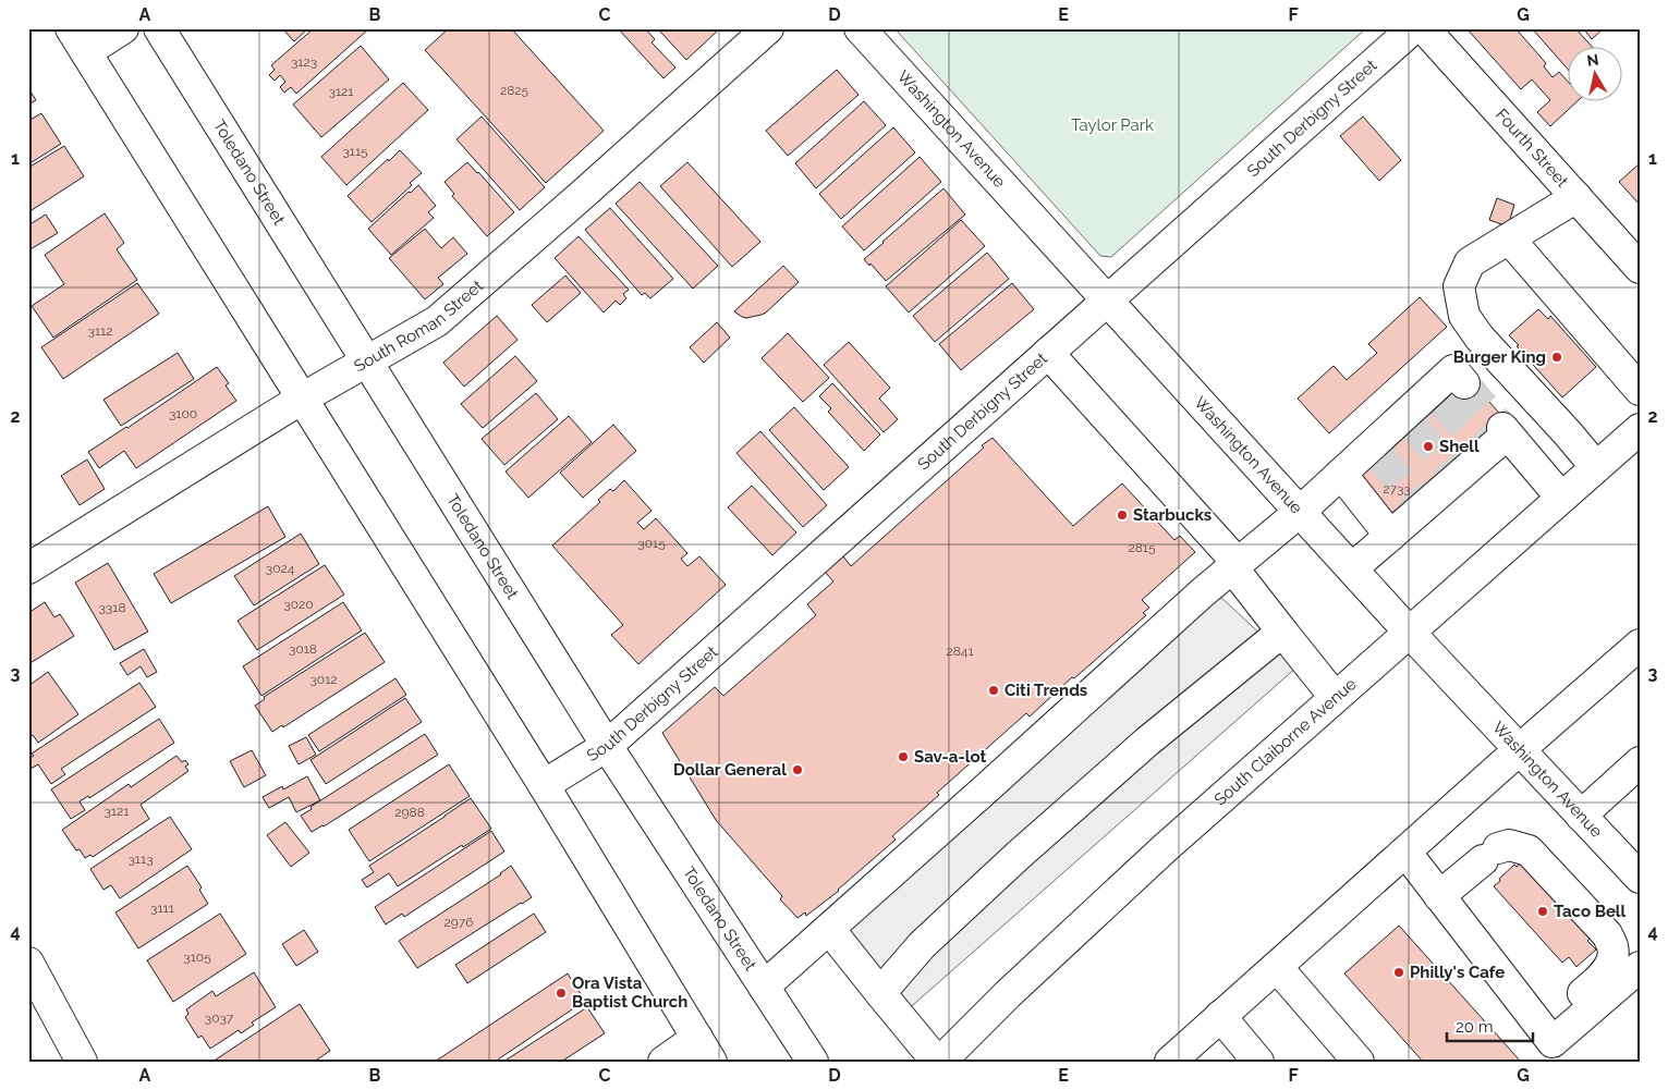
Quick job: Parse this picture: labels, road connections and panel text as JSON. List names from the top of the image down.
{
  "streets": {
    "street": [
      "South Derbigny Street",
      "Washington Avenue",
      "Fourth Street",
      "Toledano Street",
      "South Roman Street",
      "South Claiborne Avenue"
    ]
  },
  "crossings": [
    ["South Derbigny Street", "Washington Avenue"],
    ["South Derbigny Street", "Toledano Street"],
    ["Washington Avenue", "South Claiborne Avenue"],
    ["Toledano Street", "South Roman Street"]
  ],
  "parks": ["Taylor Park"],
  "places": [
    "Burger King",
    "Shell",
    "Starbucks",
    "Citi Trends",
    "Sav-a-lot",
    "Dollar General",
    "Taco Bell",
    "Philly's Cafe",
    "Ora Vista Baptist Church"
  ],
  "house_numbers": [
    "3123",
    "2825",
    "3121",
    "3115",
    "3112",
    "3100",
    "2733",
    "3015",
    "2815",
    "3024",
    "3020",
    "3318",
    "3018",
    "2841",
    "3012",
    "3121",
    "2988",
    "3113",
    "3111",
    "2976",
    "3105",
    "3037"
  ],
  "scale_bar": "20 m",
  "north": "top",
  "grid": {
    "columns": [
      "A",
      "B",
      "C",
      "D",
      "E",
      "F",
      "G"
    ],
    "rows": [
      "1",
      "2",
      "3",
      "4"
    ]
  }
}
